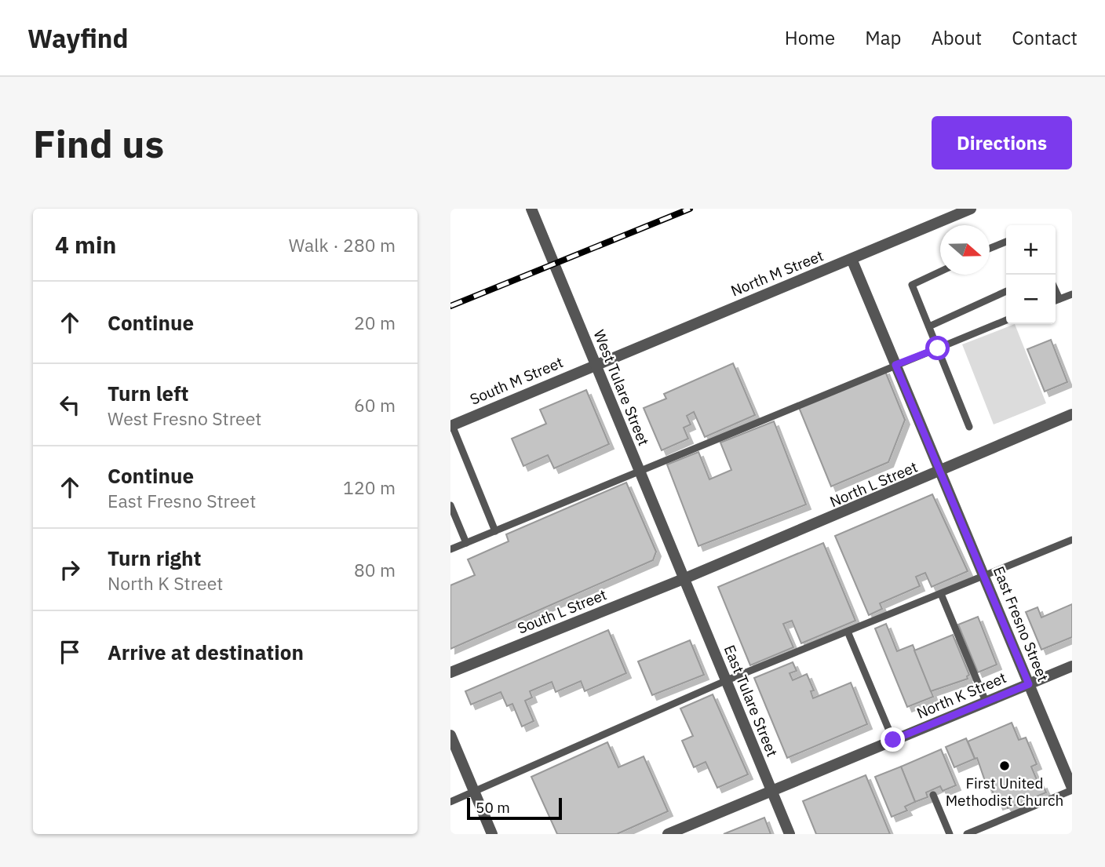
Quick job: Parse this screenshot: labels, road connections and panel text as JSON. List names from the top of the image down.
{
  "streets": {
    "street": [
      "North M Street",
      "South M Street",
      "West Tulare Street",
      "North L Street",
      "South L Street",
      "East Fresno Street",
      "North K Street",
      "East Tulare Street"
    ]
  },
  "crossings": [
    ["North M Street", "South M Street"],
    ["North M Street", "West Tulare Street"],
    ["North M Street", "East Fresno Street"],
    ["South M Street", "West Tulare Street"],
    ["West Tulare Street", "North L Street"],
    ["West Tulare Street", "South L Street"],
    ["West Tulare Street", "East Tulare Street"],
    ["North L Street", "South L Street"],
    ["North L Street", "East Fresno Street"],
    ["North L Street", "East Tulare Street"],
    ["South L Street", "East Tulare Street"],
    ["East Fresno Street", "North K Street"],
    ["North K Street", "East Tulare Street"]
  ],
  "places": ["First United Methodist Church"],
  "scale_bar": "50 m",
  "north": "right",
  "page": {
    "header": "Wayfind",
    "nav": [
      "Home",
      "Map",
      "About",
      "Contact"
    ],
    "buttons": "Directions",
    "title": "Find us",
    "heading": ["4 min", "Walk · 280 m"],
    "map_buttons": ["+", "−"],
    "list": [
      ["Continue", "20 m"],
      ["Turn left", "West Fresno Street", "60 m"],
      ["Continue", "East Fresno Street", "120 m"],
      ["Turn right", "North K Street", "80 m"],
      "Arrive at destination"
    ],
    "scale": "50 m"
  }
}
